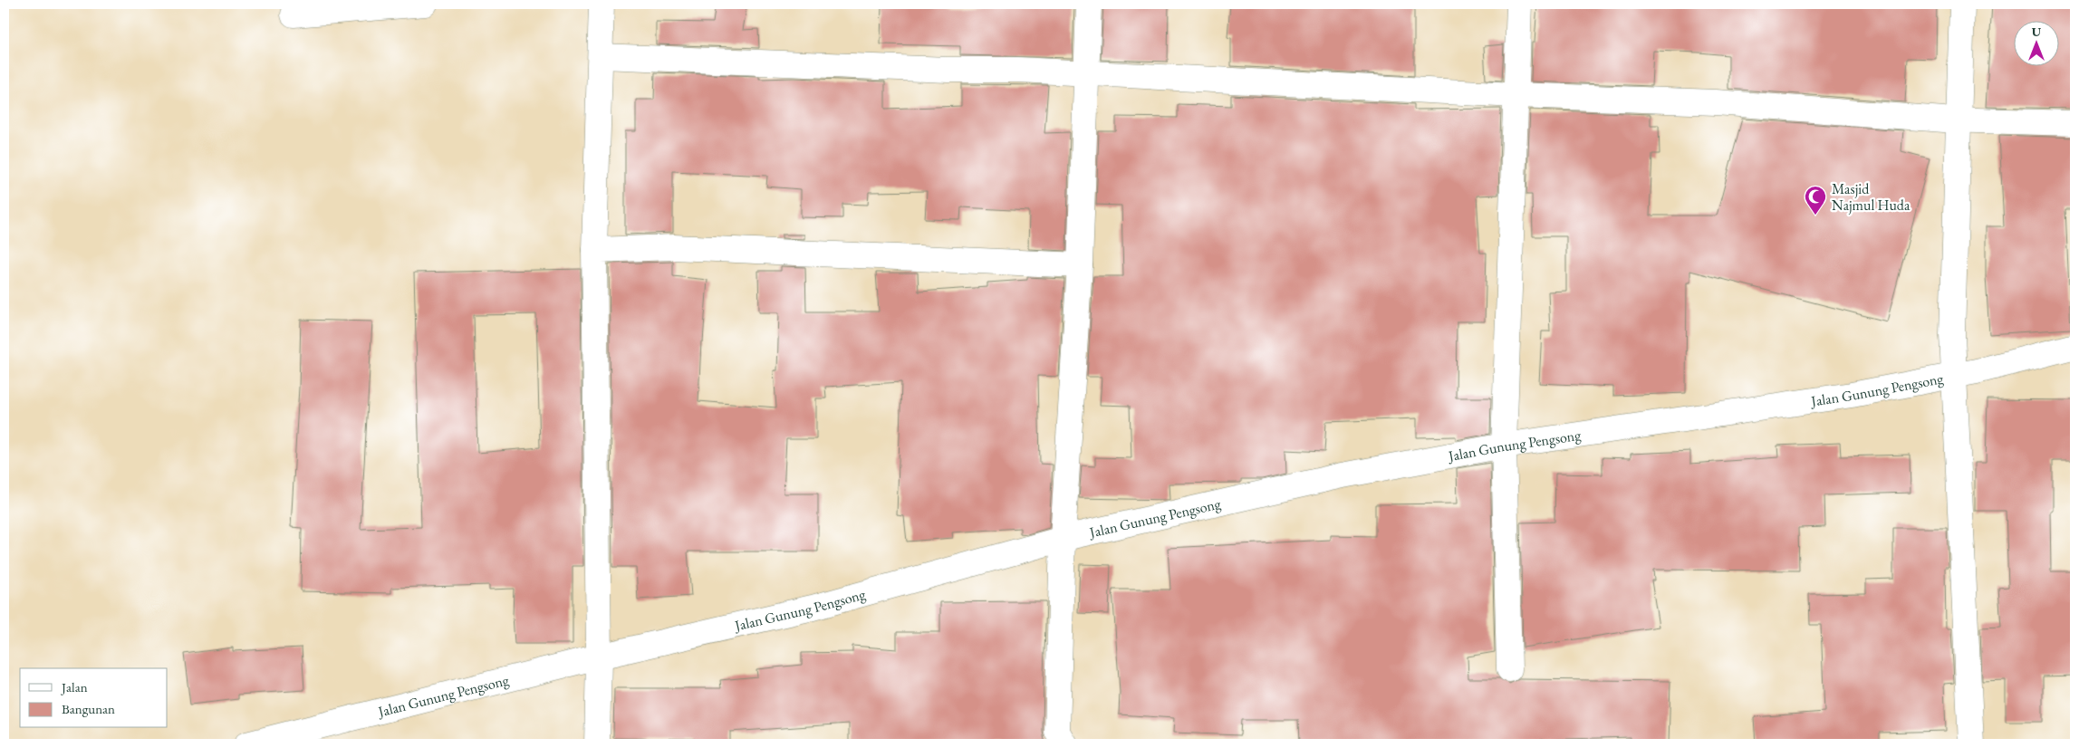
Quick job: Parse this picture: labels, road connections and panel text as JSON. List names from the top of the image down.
{
  "streets": {
    "street": ["Jalan Gunung Pengsong"]
  },
  "places": {
    "mosque": ["Masjid Najmul Huda"]
  },
  "legend": ["Jalan", "Bangunan"],
  "north": "top"
}
